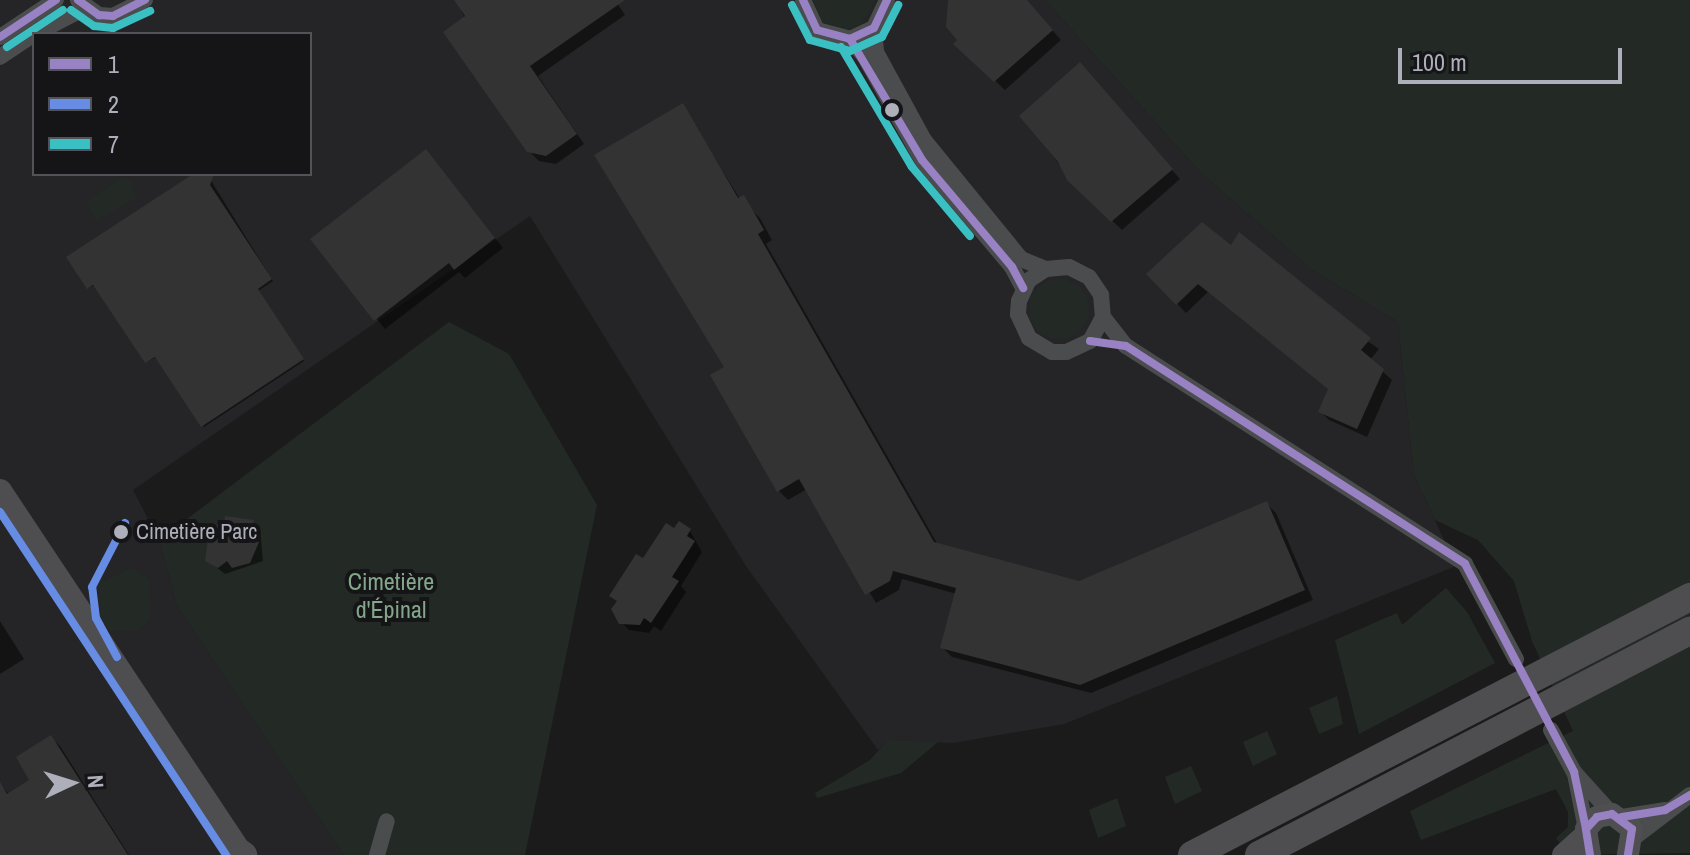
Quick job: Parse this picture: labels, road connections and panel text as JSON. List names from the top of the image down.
{
  "parks": ["Cimetière d'Épinal"],
  "places": ["Cimetière Parc"],
  "lines": ["transit line 1", "transit line 7", "transit line 2"],
  "legend": ["1", "2", "7"],
  "scale_bar": "100 m",
  "north": "right"
}
